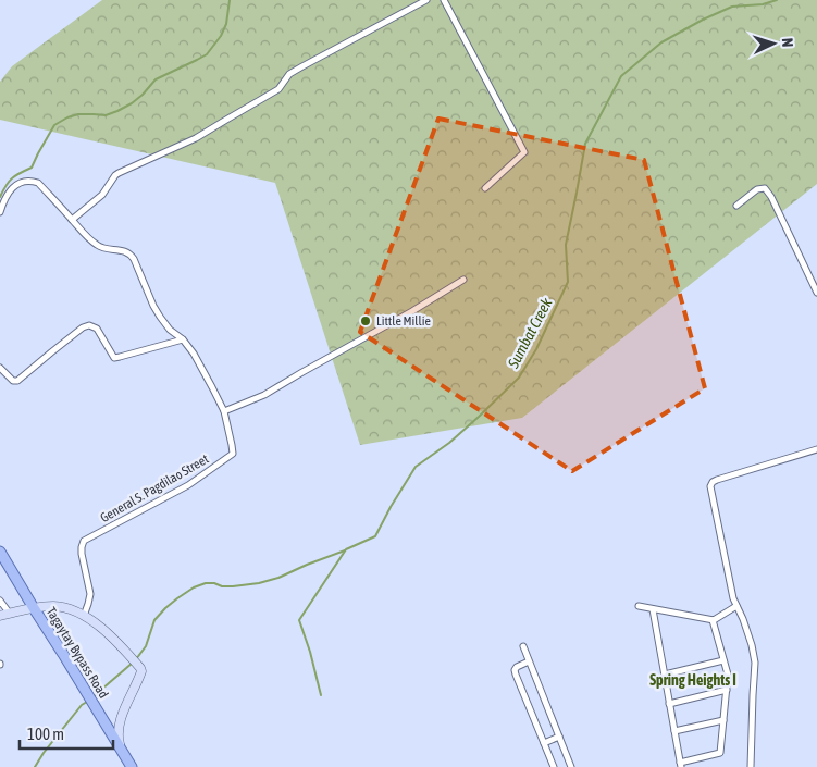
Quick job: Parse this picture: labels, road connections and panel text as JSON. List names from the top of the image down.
{
  "streets": {
    "main road": ["Tagaytay Bypass Road"],
    "street": ["General S. Pagdilao Street"]
  },
  "districts": ["Spring Heights I"],
  "water": ["Sumbat Creek"],
  "places": ["Little Millie"],
  "scale_bar": "100 m",
  "north": "right"
}
